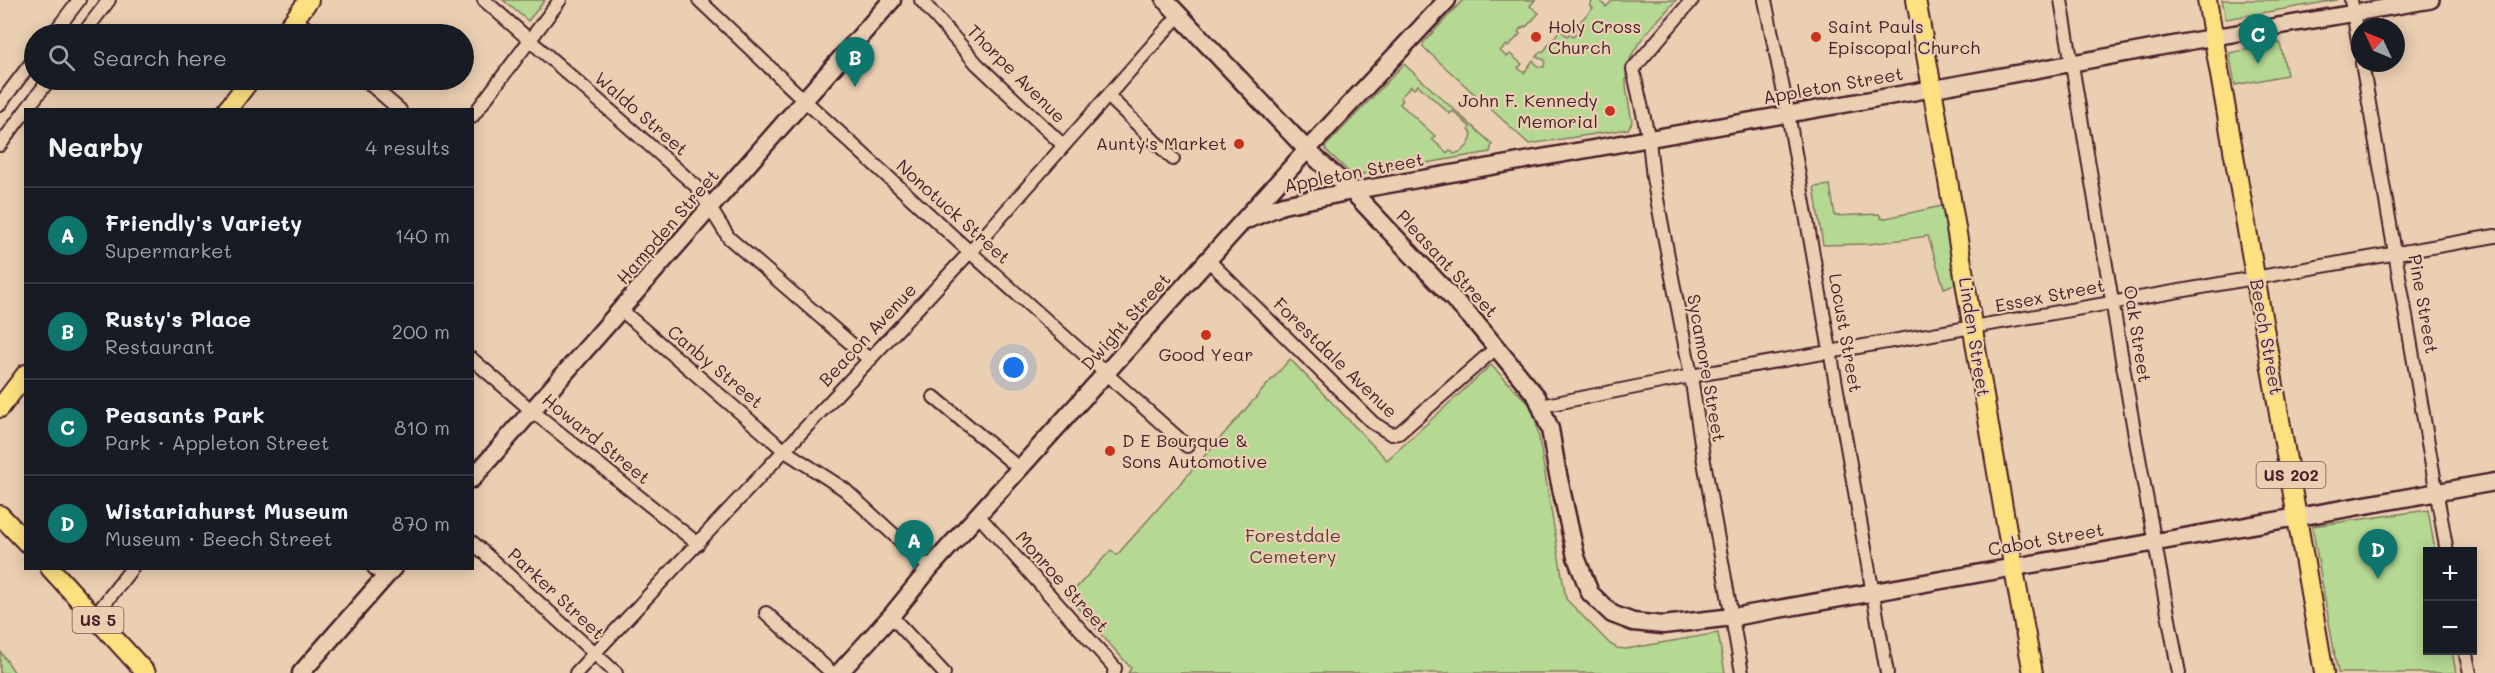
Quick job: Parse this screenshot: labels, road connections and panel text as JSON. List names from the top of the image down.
{
  "streets": {
    "main road": [
      "Appleton Street",
      "Hampden Street",
      "Pleasant Street",
      "Dwight Street",
      "Linden Street",
      "Beech Street",
      "US 202",
      "Cabot Street",
      "US 5"
    ],
    "street": [
      "Thorpe Avenue",
      "Waldo Street",
      "Nonotuck Street",
      "Essex Street",
      "Pine Street",
      "Locust Street",
      "Oak Street",
      "Beacon Avenue",
      "Forestdale Avenue",
      "Canby Street",
      "Sycamore Street",
      "Howard Street",
      "Monroe Street",
      "Parker Street"
    ]
  },
  "crossings": [
    ["Thorpe Avenue", "Beacon Avenue"],
    ["Appleton Street", "Pleasant Street"],
    ["Appleton Street", "Dwight Street"],
    ["Appleton Street", "Locust Street"],
    ["Appleton Street", "Oak Street"],
    ["Appleton Street", "Linden Street"],
    ["Appleton Street", "Beech Street"],
    ["Appleton Street", "Sycamore Street"],
    ["Waldo Street", "Hampden Street"],
    ["Waldo Street", "Beacon Avenue"],
    ["Nonotuck Street", "Hampden Street"],
    ["Nonotuck Street", "Dwight Street"],
    ["Nonotuck Street", "Beacon Avenue"],
    ["Hampden Street", "Canby Street"],
    ["Hampden Street", "Howard Street"],
    ["Pleasant Street", "Essex Street"],
    ["Pleasant Street", "Dwight Street"],
    ["Pleasant Street", "Beacon Avenue"],
    ["Pleasant Street", "Forestdale Avenue"],
    ["Pleasant Street", "Cabot Street"],
    ["Essex Street", "Pine Street"],
    ["Essex Street", "Locust Street"],
    ["Essex Street", "Oak Street"],
    ["Essex Street", "Linden Street"],
    ["Essex Street", "Beech Street"],
    ["Essex Street", "Sycamore Street"],
    ["Pine Street", "Cabot Street"],
    ["Dwight Street", "Forestdale Avenue"],
    ["Dwight Street", "Canby Street"],
    ["Dwight Street", "Monroe Street"],
    ["Locust Street", "Cabot Street"],
    ["Oak Street", "Cabot Street"],
    ["Beacon Avenue", "Canby Street"],
    ["Beacon Avenue", "Howard Street"],
    ["Beacon Avenue", "Parker Street"],
    ["Linden Street", "Cabot Street"],
    ["Beech Street", "Cabot Street"],
    ["Sycamore Street", "Cabot Street"]
  ],
  "parks": ["Forestdale Cemetery"],
  "places": [
    "Holy Cross Church",
    "Saint Pauls Episcopal Church",
    "John F. Kennedy Memorial",
    "Aunty's Market",
    "Good Year",
    "D E Bourque & Sons Automotive"
  ],
  "north": "top left",
  "page": {
    "pins": [
      "C",
      "B",
      "A",
      "D"
    ],
    "search": "Search here",
    "heading": ["Nearby", "4 results"],
    "list": [
      {
        "mark": "A",
        "name": "Friendly's Variety",
        "note": "Supermarket",
        "value": "140 m"
      },
      {
        "mark": "B",
        "name": "Rusty's Place",
        "note": "Restaurant",
        "value": "200 m"
      },
      {
        "mark": "C",
        "name": "Peasants Park",
        "note": "Park · Appleton Street",
        "value": "810 m"
      },
      {
        "mark": "D",
        "name": "Wistariahurst Museum",
        "note": "Museum · Beech Street",
        "value": "870 m"
      }
    ],
    "map_buttons": ["+", "−"]
  }
}
